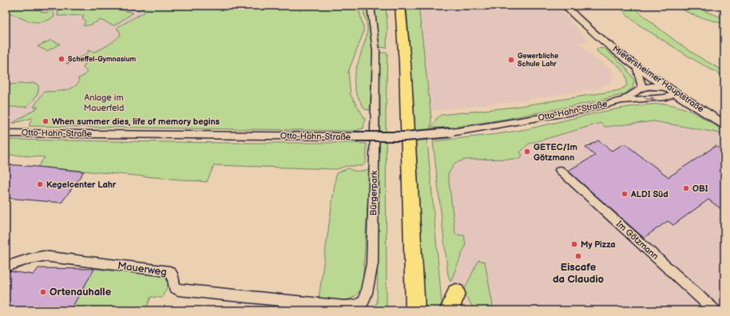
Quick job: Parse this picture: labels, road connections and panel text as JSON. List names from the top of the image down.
{
  "streets": {
    "street": [
      "Mietersheimer Hauptstraße",
      "Otto-Hahn-Straße",
      "Bürgerpark",
      "Im Götzmann",
      "Mauerweg"
    ]
  },
  "crossings": [
    ["Mietersheimer Hauptstraße", "Otto-Hahn-Straße"],
    ["Bürgerpark", "Mauerweg"]
  ],
  "parks": ["Anlage im Mauerfeld"],
  "places": [
    "Scheffel-Gymnasium",
    "Gewerbliche Schule Lahr",
    "When summer dies, life of memory begins",
    "GETEC/Im Götzmann",
    "Kegelcenter Lahr",
    "OBI",
    "ALDI Süd",
    "My Pizza",
    "Eiscafe da Claudio",
    "Ortenauhalle"
  ]
}
